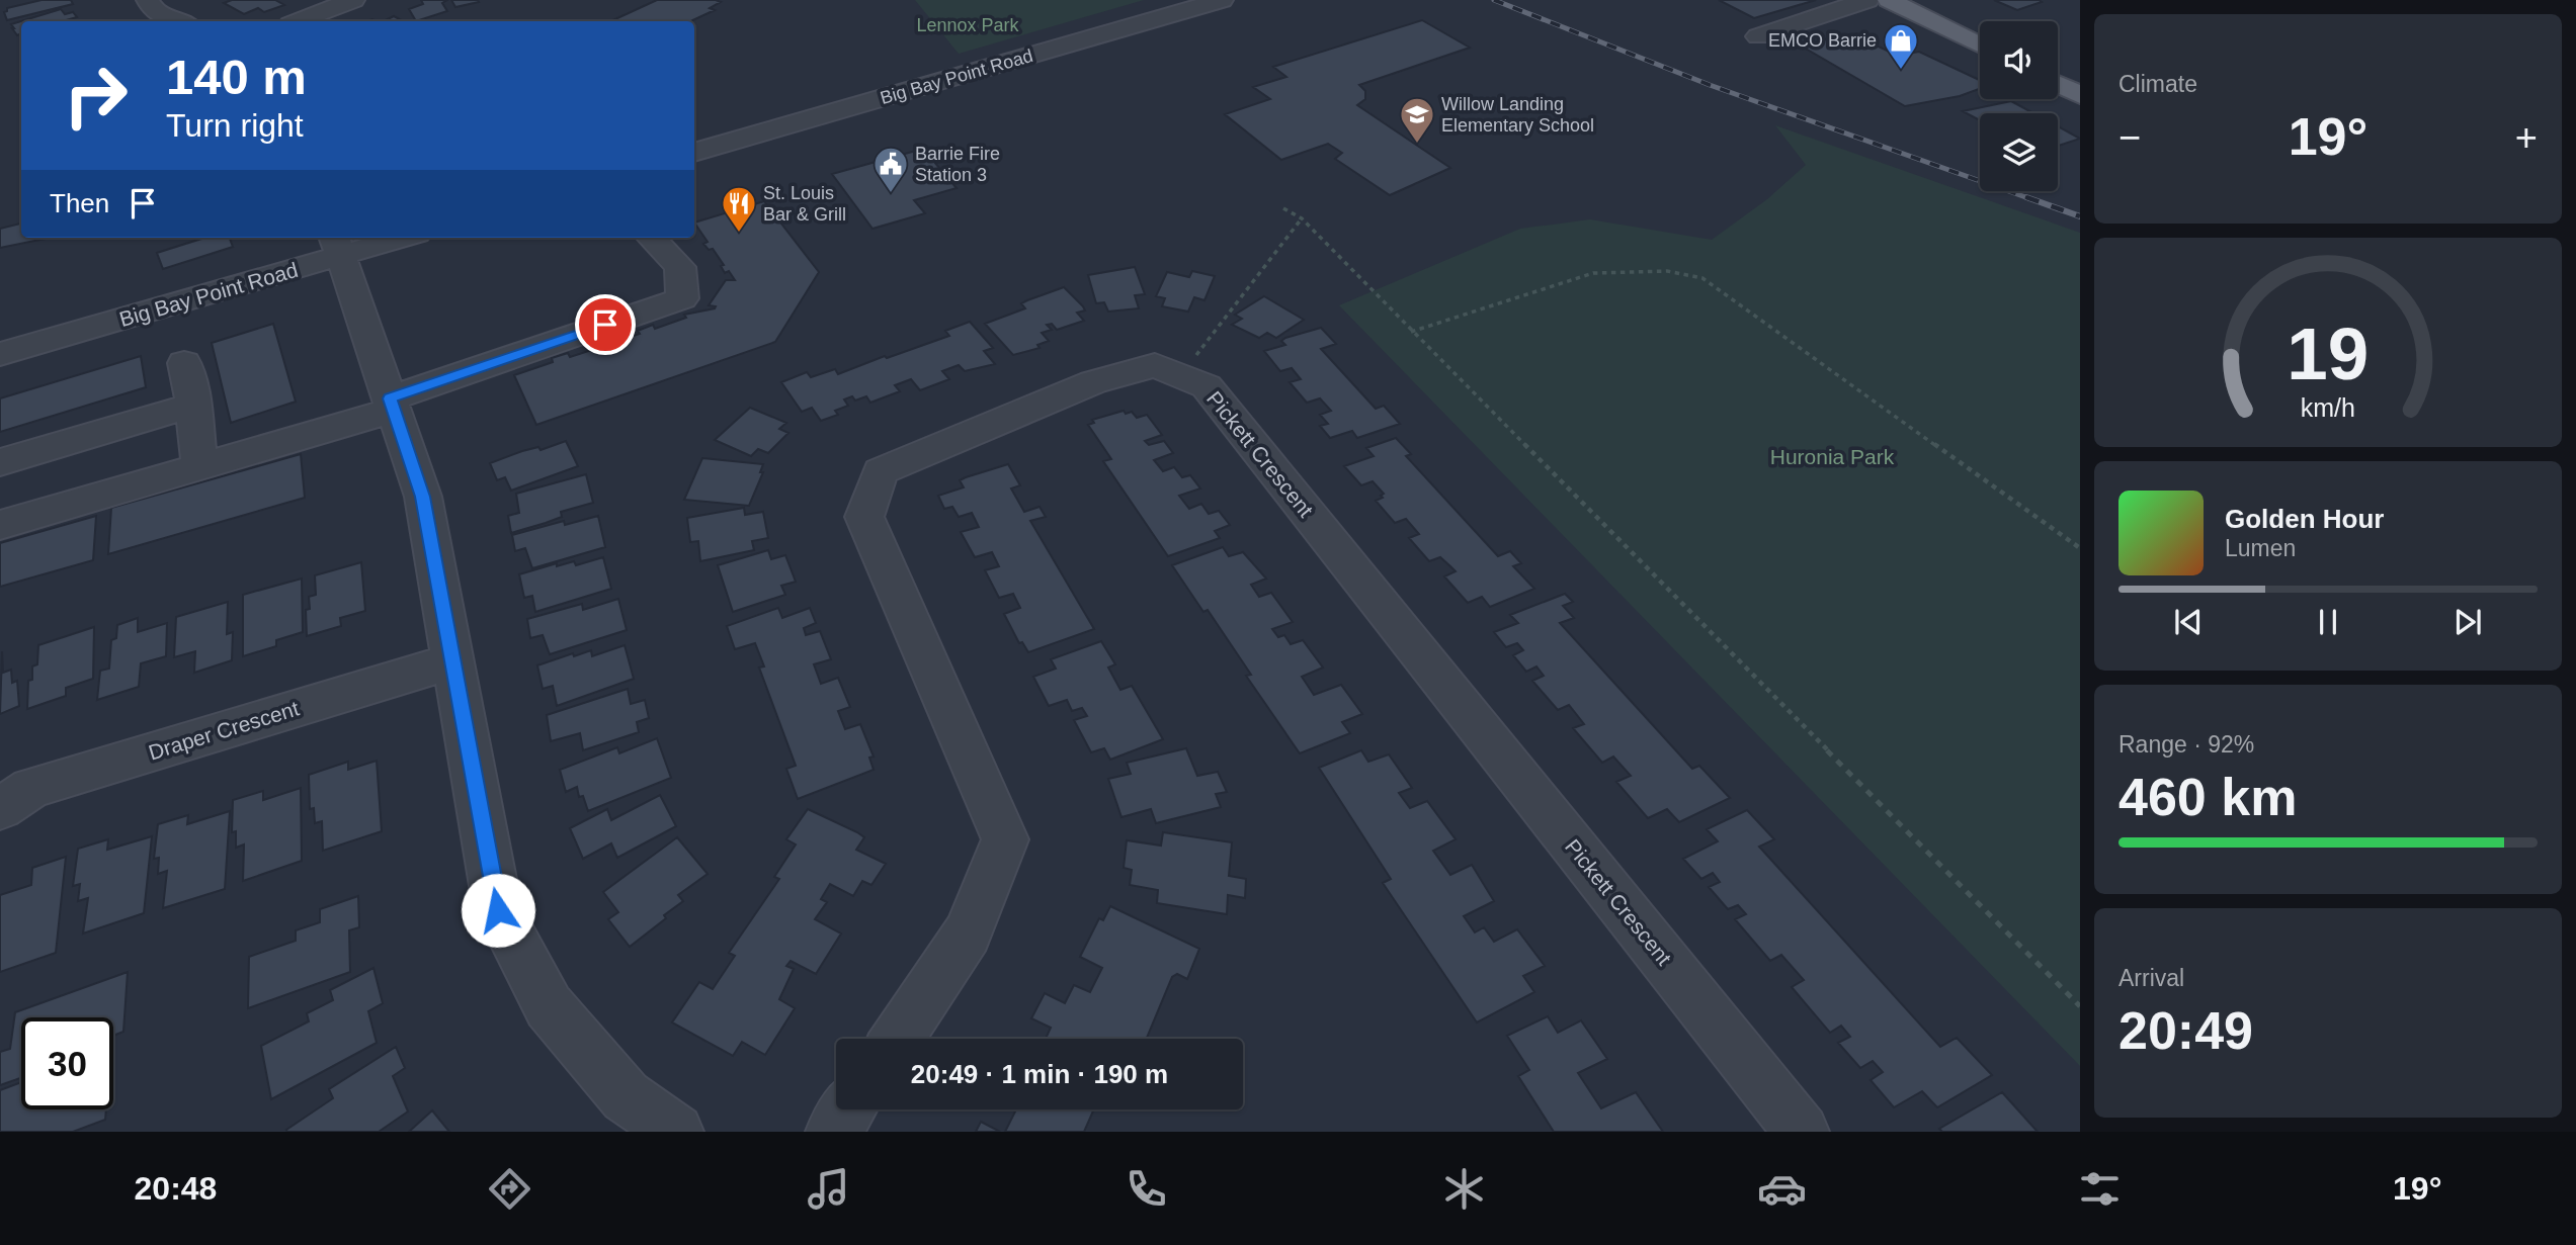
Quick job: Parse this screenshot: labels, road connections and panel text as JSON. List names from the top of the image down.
{
  "streets": {
    "street": ["Big Bay Point Road", "Pickett Crescent", "Draper Crescent"]
  },
  "parks": ["Lennox Park", "Huronia Park"],
  "places": {
    "shop": ["EMCO Barrie"],
    "school or university": ["Willow Landing Elementary School"],
    "public building": ["Barrie Fire Station 3"],
    "restaurant": ["St. Louis Bar & Grill"]
  },
  "page": {
    "tile": [
      "Climate",
      ["Range · 92%", "460 km"],
      ["Arrival", "20:49"]
    ],
    "turn": ["140 m", "Turn right"],
    "heat": ["−", "19°", "+"],
    "then": "Then",
    "song": ["Golden Hour", "Lumen"],
    "limit": "30",
    "trip": "20:49 · 1 min · 190 m",
    "tabs": ["20:48", "19°"],
    "gauge": ["19", "km/h"]
  }
}
